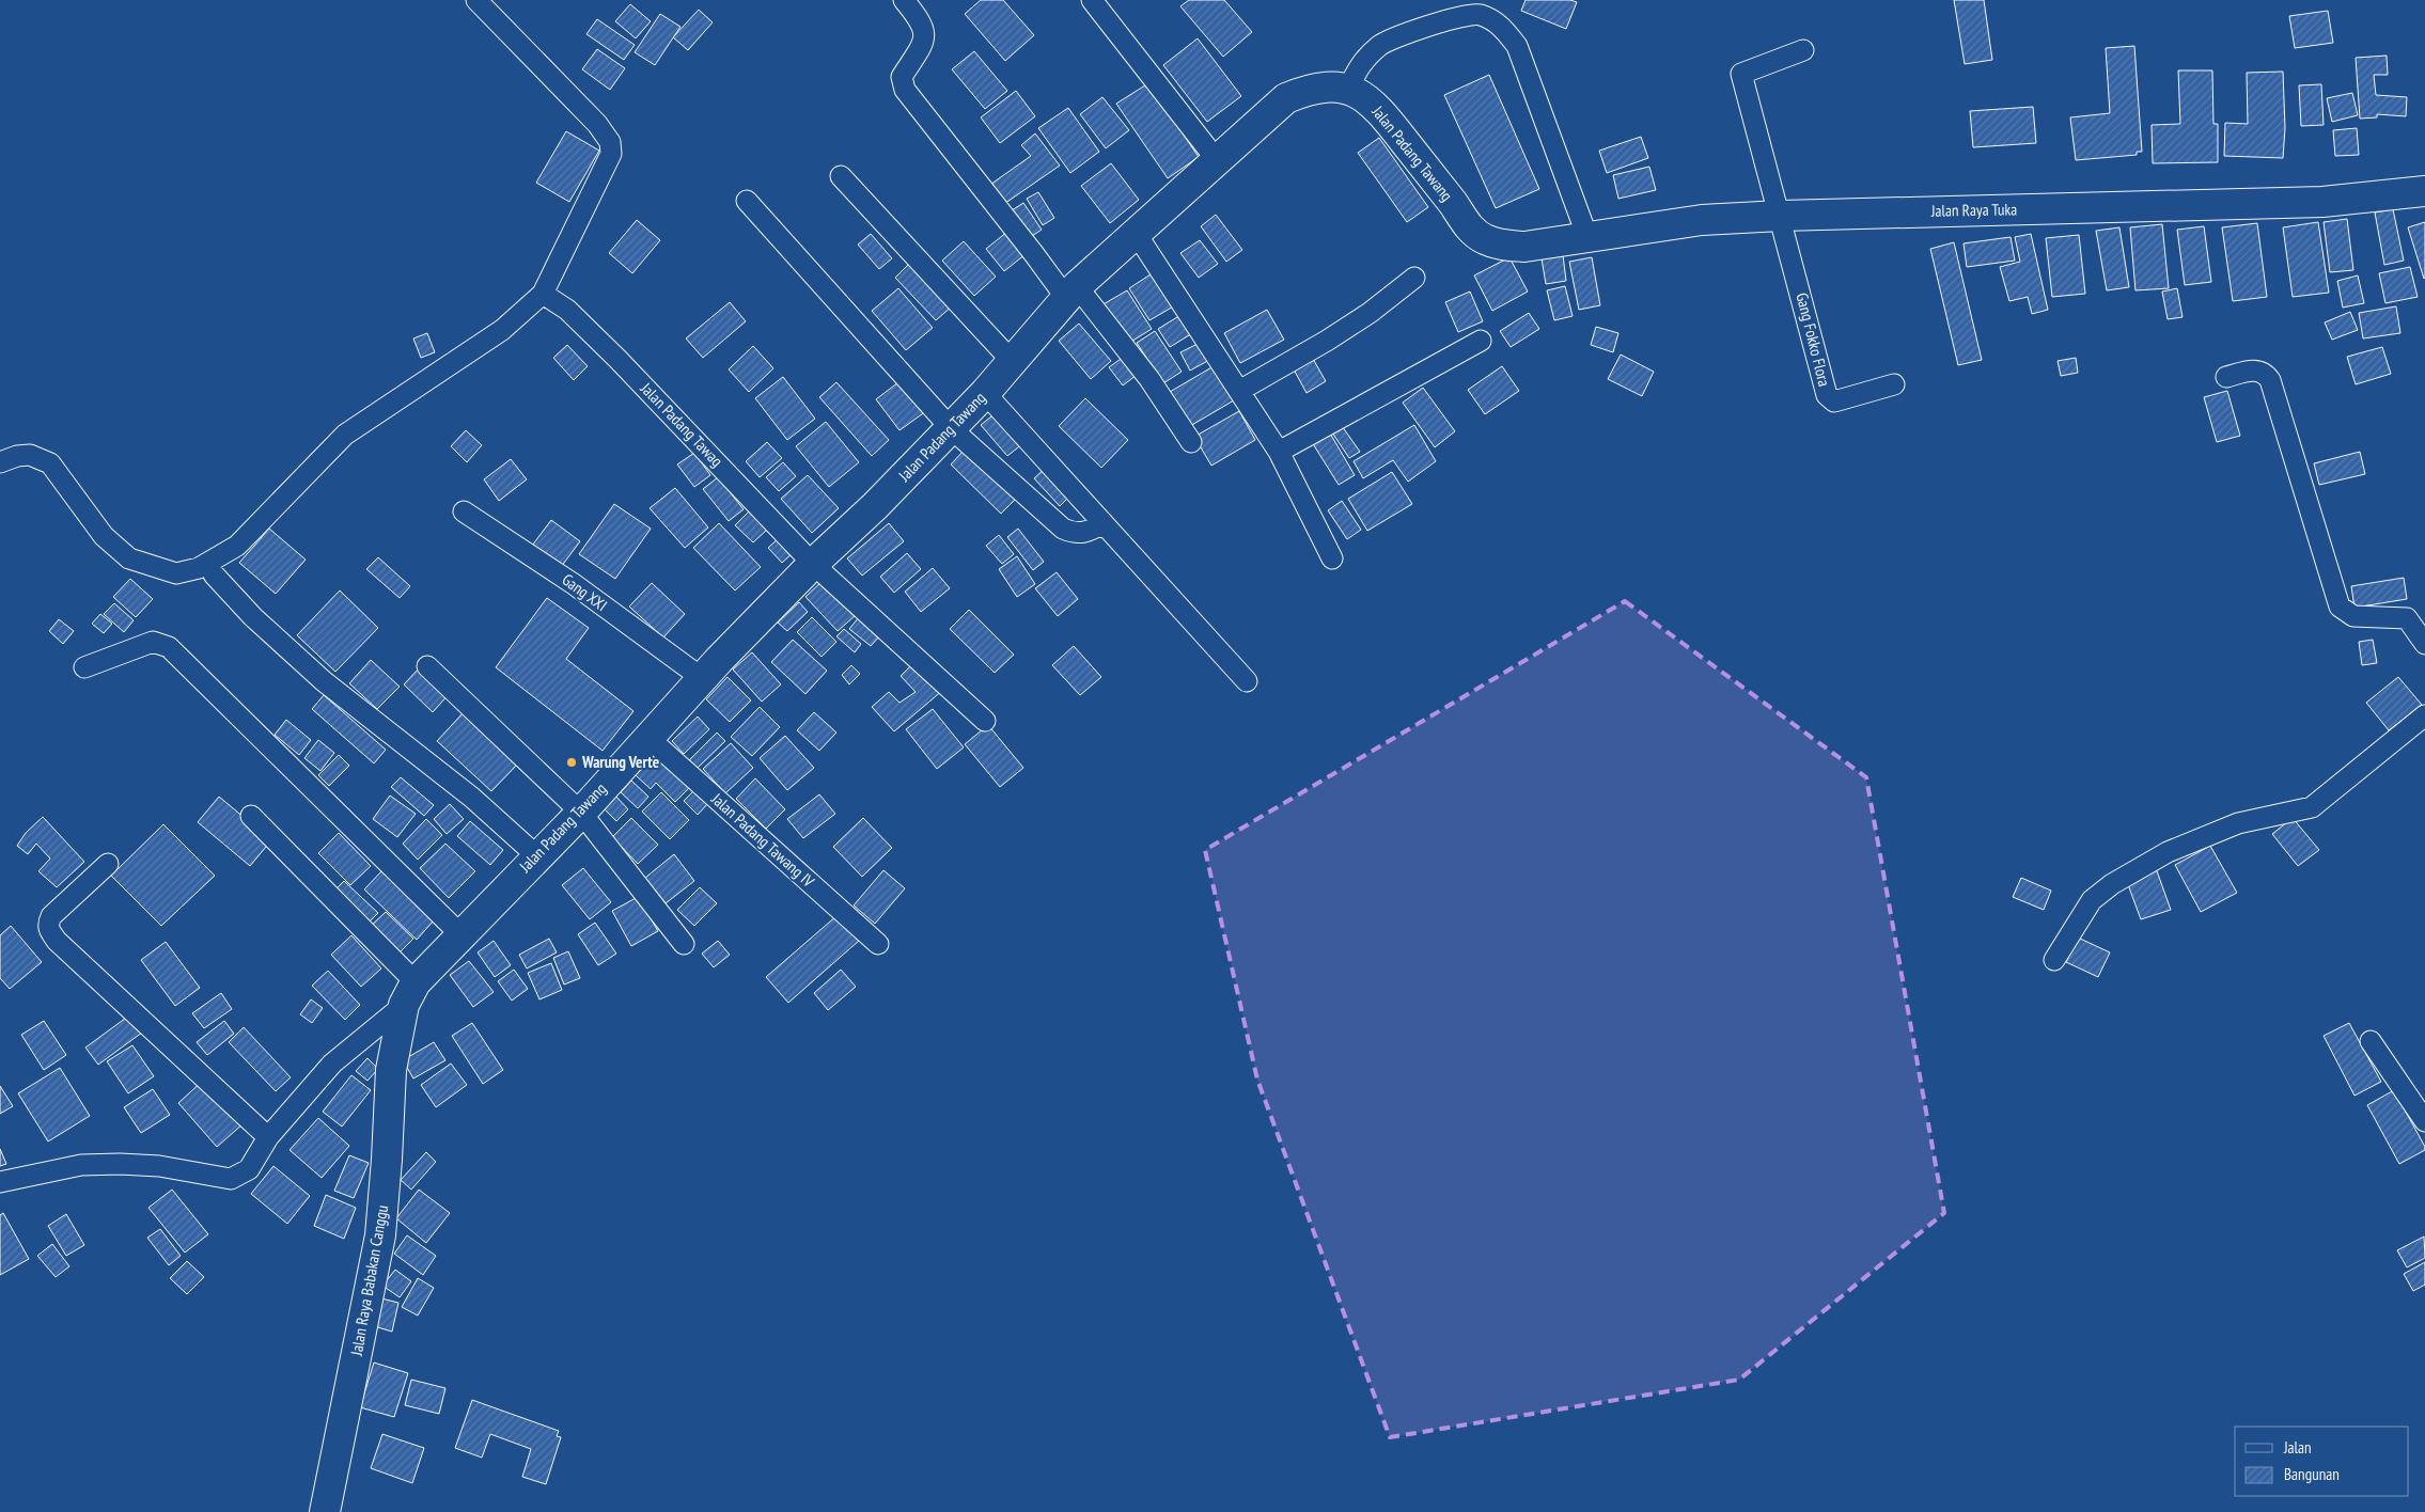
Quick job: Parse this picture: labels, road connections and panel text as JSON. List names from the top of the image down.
{
  "streets": {
    "street": [
      "Jalan Padang Tawang",
      "Jalan Raya Tuka",
      "Gang Fokko Flora",
      "Jalan Padang Tawag",
      "Gang XXI",
      "Jalan Padang Tawang IV",
      "Jalan Raya Babakan Canggu"
    ]
  },
  "crossings": [
    ["Jalan Padang Tawang", "Jalan Raya Tuka"],
    ["Jalan Padang Tawang", "Jalan Padang Tawag"],
    ["Jalan Padang Tawang", "Gang XXI"],
    ["Jalan Padang Tawang", "Jalan Padang Tawang IV"],
    ["Jalan Padang Tawang", "Jalan Raya Babakan Canggu"],
    ["Jalan Raya Tuka", "Gang Fokko Flora"]
  ],
  "places": ["Warung Verte"],
  "legend": ["Jalan", "Bangunan"]
}
